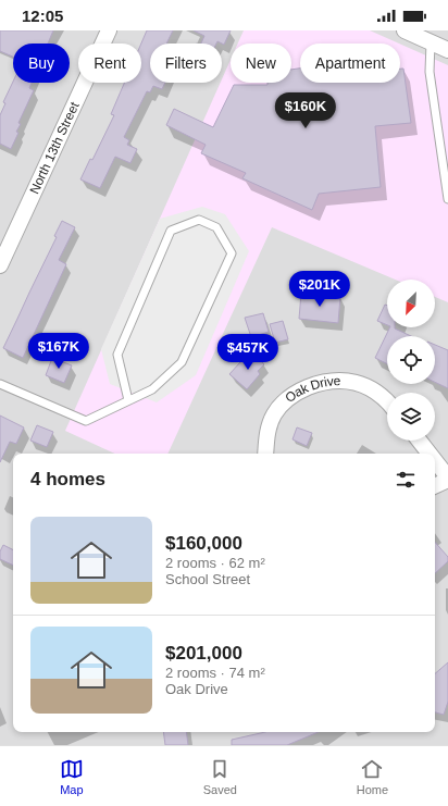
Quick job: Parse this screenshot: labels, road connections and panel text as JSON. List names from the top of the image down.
{
  "streets": {
    "street": ["North 13th Street", "Oak Drive"]
  },
  "north": "bottom left",
  "page": {
    "status": "12:05",
    "chip": [
      "Buy",
      "Rent",
      "Filters",
      "New",
      "Apartment"
    ],
    "price": [
      "$160K",
      "$201K",
      "$167K",
      "$457K"
    ],
    "heading": "4 homes",
    "list": [
      {
        "name": "$160,000",
        "note": "2 rooms · 62 m² · School Street"
      },
      {
        "name": "$201,000",
        "note": "2 rooms · 74 m² · Oak Drive"
      }
    ],
    "tabs": ["Map", "Saved", "Home"]
  }
}
